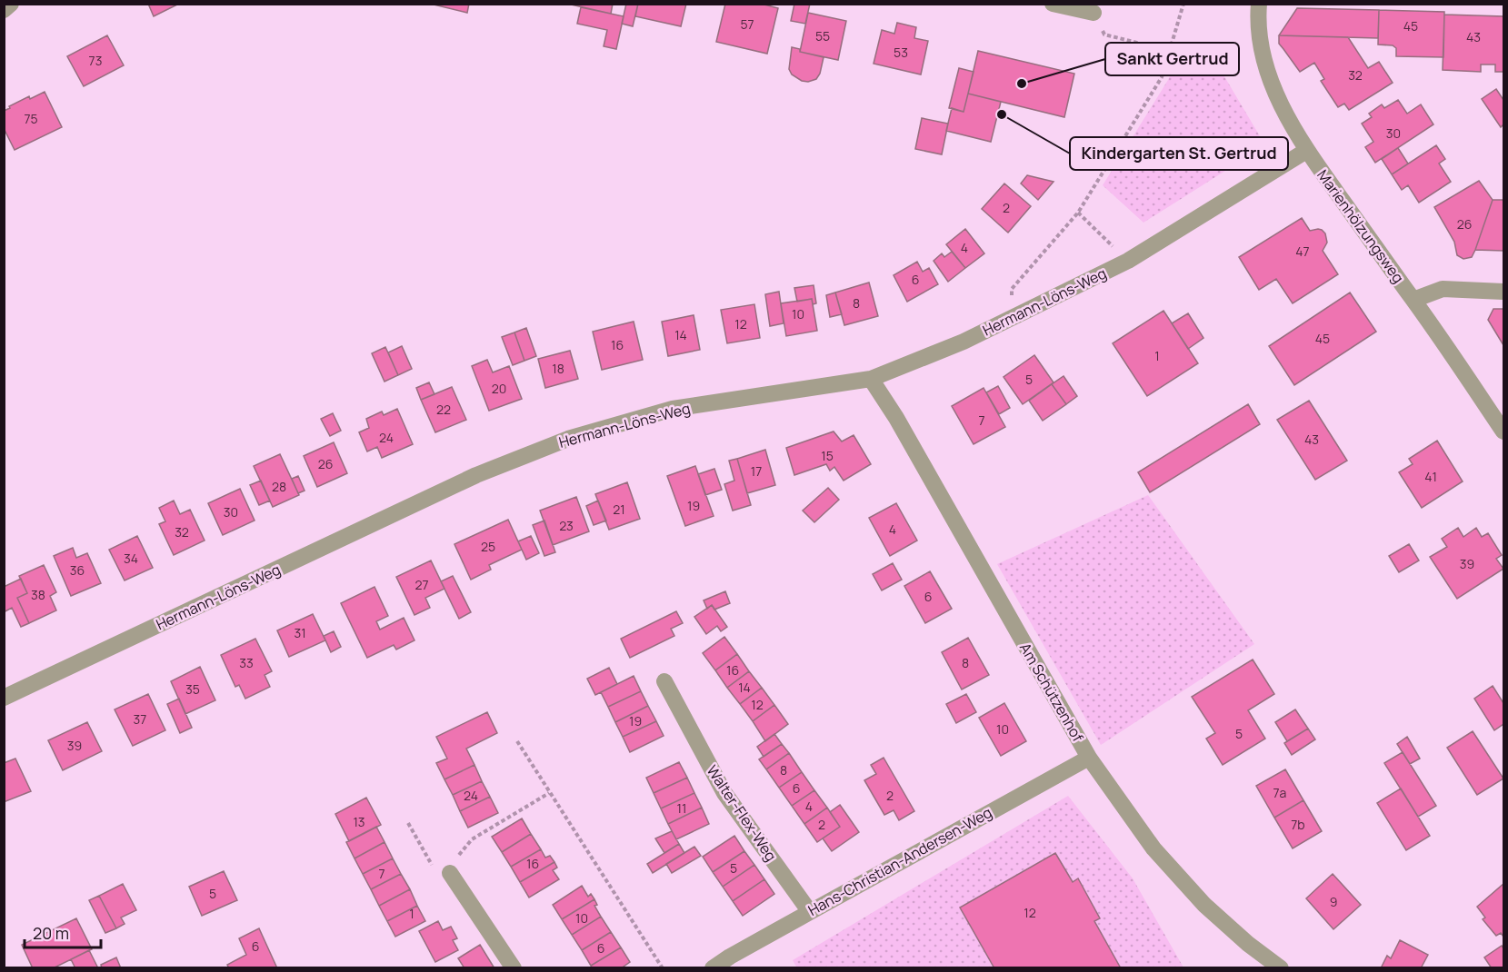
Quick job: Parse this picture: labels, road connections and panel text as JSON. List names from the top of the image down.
{
  "streets": {
    "street": [
      "Marienhölzungsweg",
      "Hermann-Löns-Weg",
      "Am Schützenhof",
      "Walter-Flex-Weg",
      "Hans-Christian-Andersen-Weg"
    ]
  },
  "crossings": [
    ["Marienhölzungsweg", "Hermann-Löns-Weg"],
    ["Hermann-Löns-Weg", "Am Schützenhof"],
    ["Am Schützenhof", "Hans-Christian-Andersen-Weg"],
    ["Walter-Flex-Weg", "Hans-Christian-Andersen-Weg"]
  ],
  "places": ["Sankt Gertrud", "Kindergarten St. Gertrud"],
  "house_numbers": [
    "57",
    "45",
    "55",
    "43",
    "53",
    "73",
    "32",
    "75",
    "30",
    "2",
    "26",
    "4",
    "47",
    "6",
    "8",
    "10",
    "12",
    "14",
    "45",
    "16",
    "1",
    "18",
    "5",
    "20",
    "22",
    "7",
    "24",
    "43",
    "15",
    "26",
    "17",
    "41",
    "28",
    "19",
    "21",
    "30",
    "23",
    "4",
    "32",
    "25",
    "34",
    "39",
    "36",
    "27",
    "38",
    "6",
    "31",
    "33",
    "8",
    "16",
    "14",
    "35",
    "12",
    "37",
    "19",
    "10",
    "5",
    "39",
    "8",
    "6",
    "7a",
    "24",
    "2",
    "4",
    "11",
    "13",
    "2",
    "7b",
    "16",
    "5",
    "7",
    "5",
    "9",
    "12",
    "1",
    "10",
    "6",
    "6"
  ],
  "scale_bar": "20 m"
}
